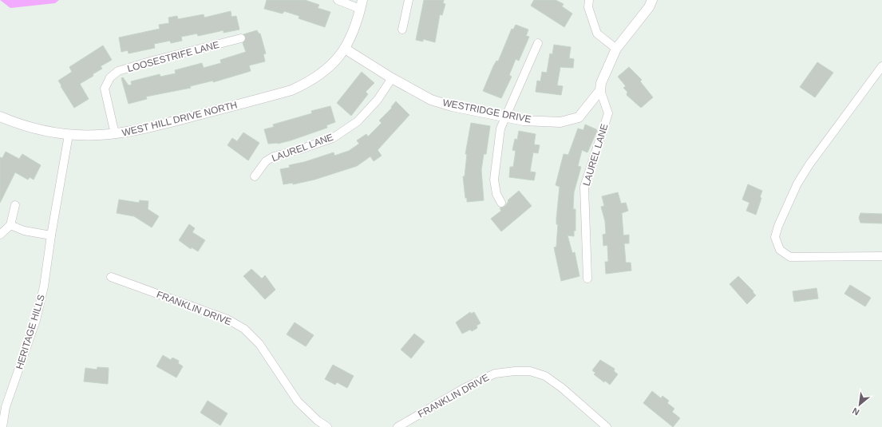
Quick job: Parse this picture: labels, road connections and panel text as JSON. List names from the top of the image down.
{
  "streets": {
    "street": [
      "LOOSESTRIFE LANE",
      "WESTRIDGE DRIVE",
      "WEST HILL DRIVE NORTH",
      "LAUREL LANE",
      "FRANKLIN DRIVE",
      "HERITAGE HILLS"
    ]
  },
  "crossings": [
    ["LOOSESTRIFE LANE", "WEST HILL DRIVE NORTH"],
    ["WESTRIDGE DRIVE", "WEST HILL DRIVE NORTH"],
    ["WESTRIDGE DRIVE", "LAUREL LANE"],
    ["WEST HILL DRIVE NORTH", "HERITAGE HILLS"]
  ],
  "north": "bottom left"
}
